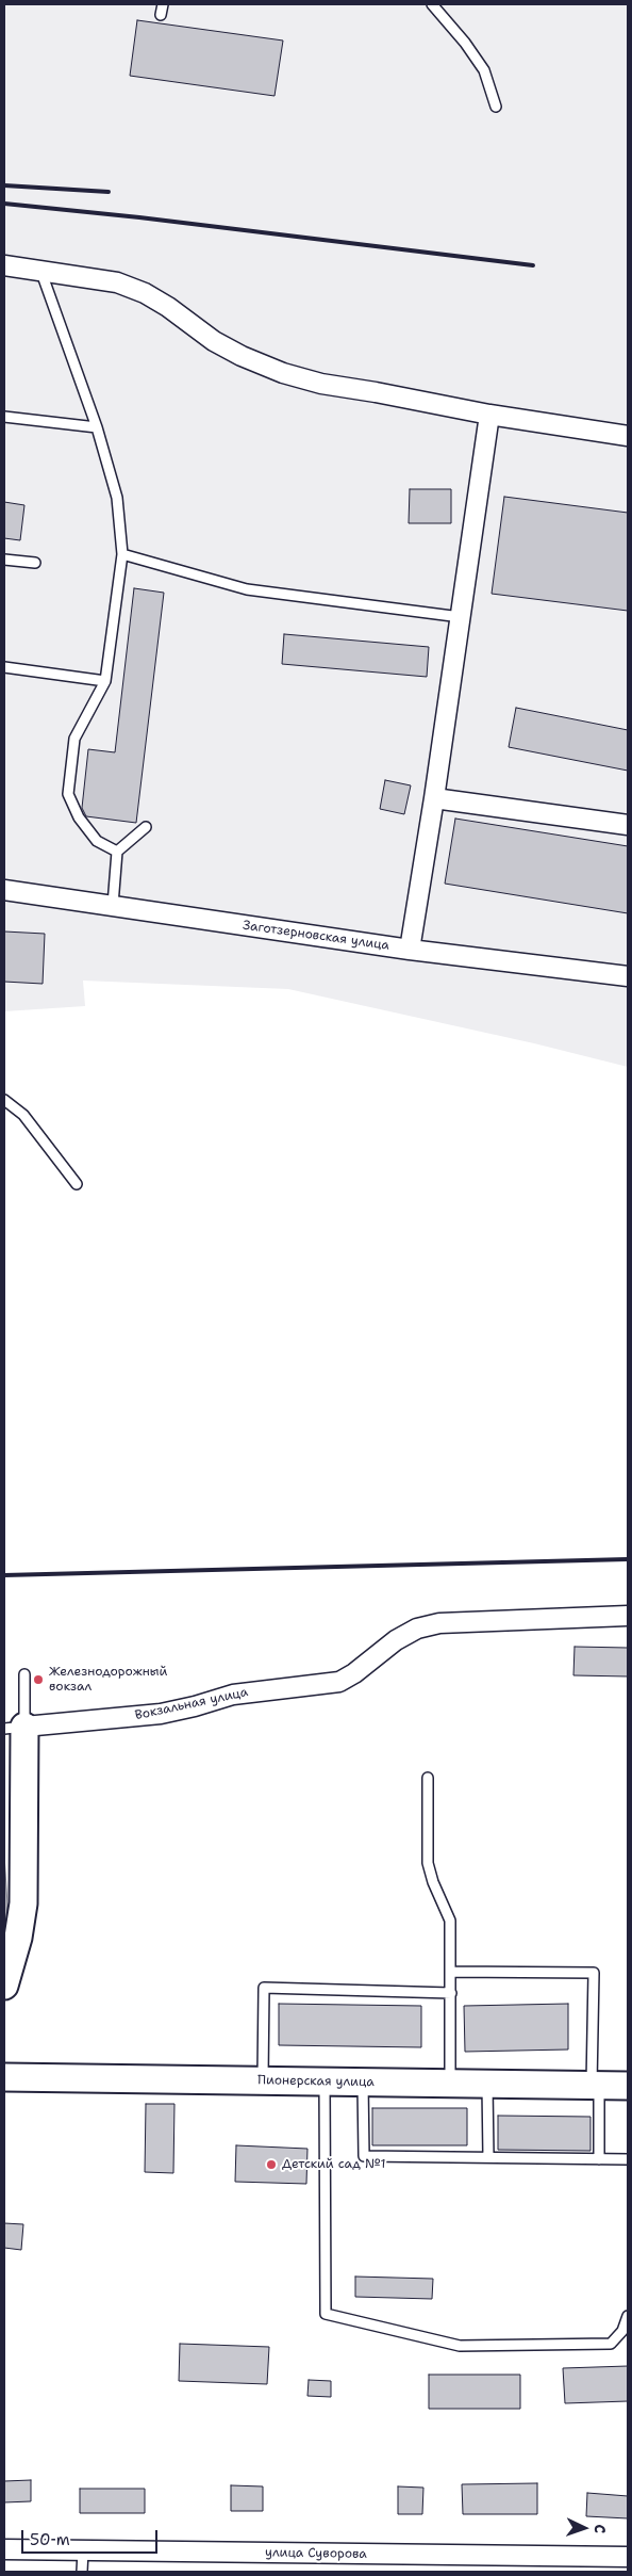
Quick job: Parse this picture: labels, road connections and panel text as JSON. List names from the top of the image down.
{
  "streets": {
    "street": [
      "Заготзерновская улица",
      "Вокзальная улица",
      "Пионерская улица",
      "улица Суворова"
    ]
  },
  "places": ["Железнодорожный вокзал", "Детский сад №1"],
  "scale_bar": "50 m",
  "north": "right"
}
